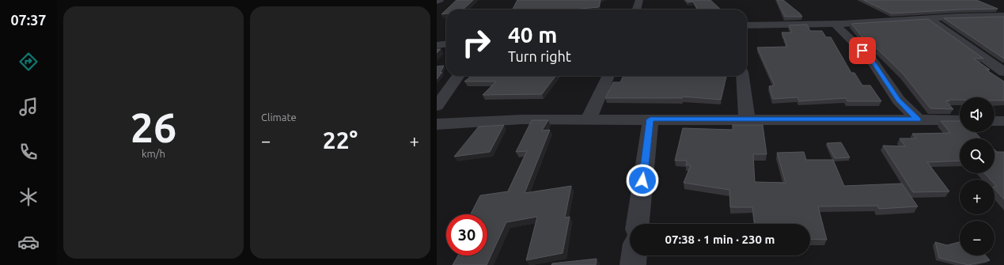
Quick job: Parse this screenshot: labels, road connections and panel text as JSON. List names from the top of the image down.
{
  "page": {
    "tabs": "07:37",
    "tile": [
      ["26", "km/h"],
      "Climate"
    ],
    "turn": ["40 m", "Turn right"],
    "map_buttons": ["+", "−"],
    "heat": ["−", "22°", "+"],
    "limit": "30",
    "trip": "07:38 · 1 min · 230 m"
  }
}
